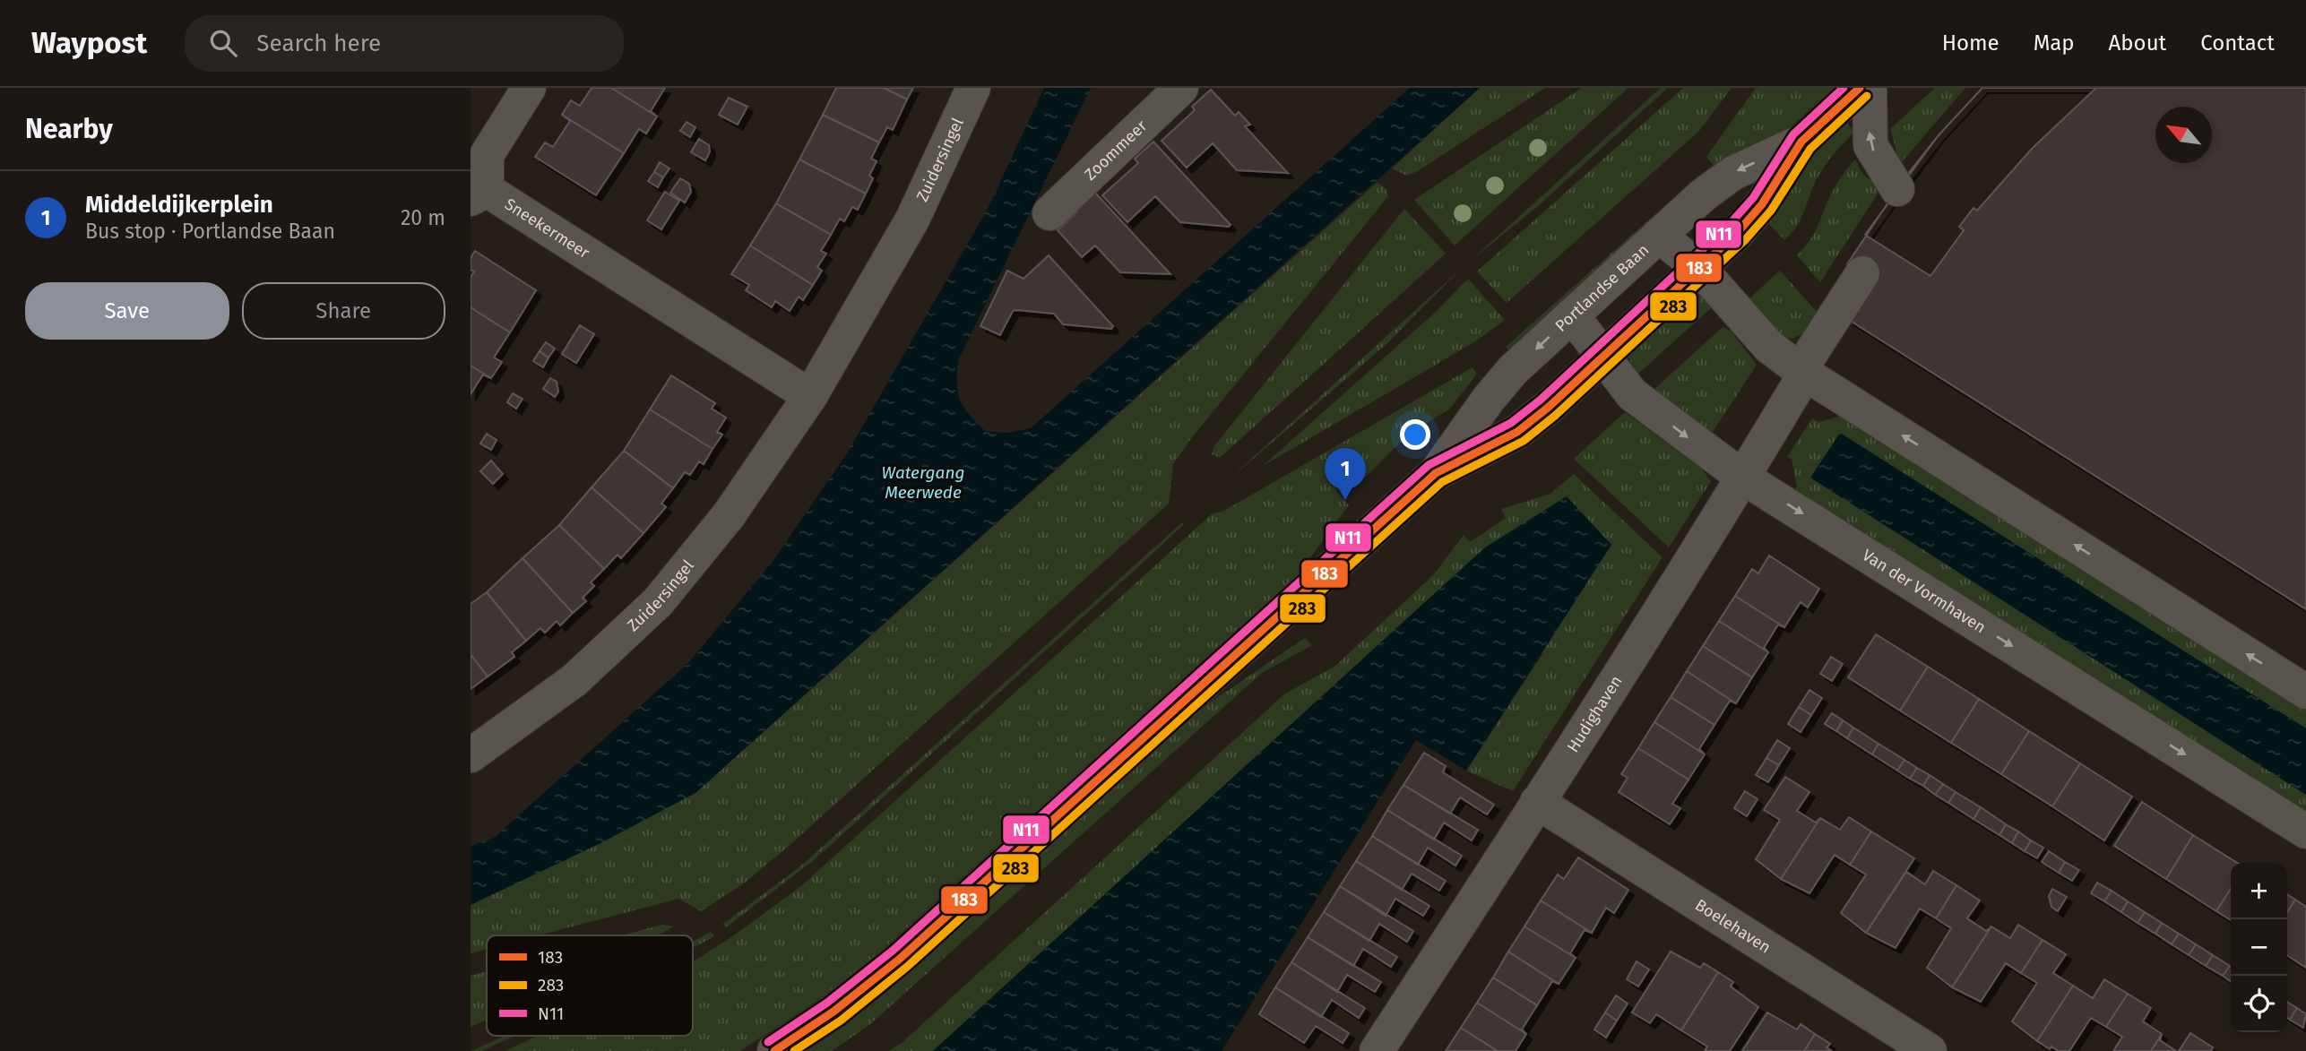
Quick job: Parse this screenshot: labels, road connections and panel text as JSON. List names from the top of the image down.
{
  "streets": {
    "street": [
      "Zoommeer",
      "Zuidersingel",
      "Sneekermeer",
      "Portlandse Baan",
      "Van der Vormhaven",
      "Hudighaven",
      "Boelehaven"
    ]
  },
  "crossings": [
    ["Zuidersingel", "Sneekermeer"],
    ["Portlandse Baan", "Van der Vormhaven"],
    ["Van der Vormhaven", "Hudighaven"],
    ["Hudighaven", "Boelehaven"]
  ],
  "water": ["Watergang Meerwede"],
  "lines": ["transit line 183", "transit line N11", "transit line 283"],
  "legend": ["183", "283", "N11"],
  "north": "top left",
  "page": {
    "header": "Waypost",
    "search": "Search here",
    "nav": [
      "Home",
      "Map",
      "About",
      "Contact"
    ],
    "heading": "Nearby",
    "list": [
      {
        "mark": "1",
        "name": "Middeldijkerplein",
        "note": "Bus stop · Portlandse Baan",
        "value": "20 m"
      }
    ],
    "buttons": ["Save", "Share"],
    "pins": "1",
    "map_buttons": ["+", "−"]
  }
}
